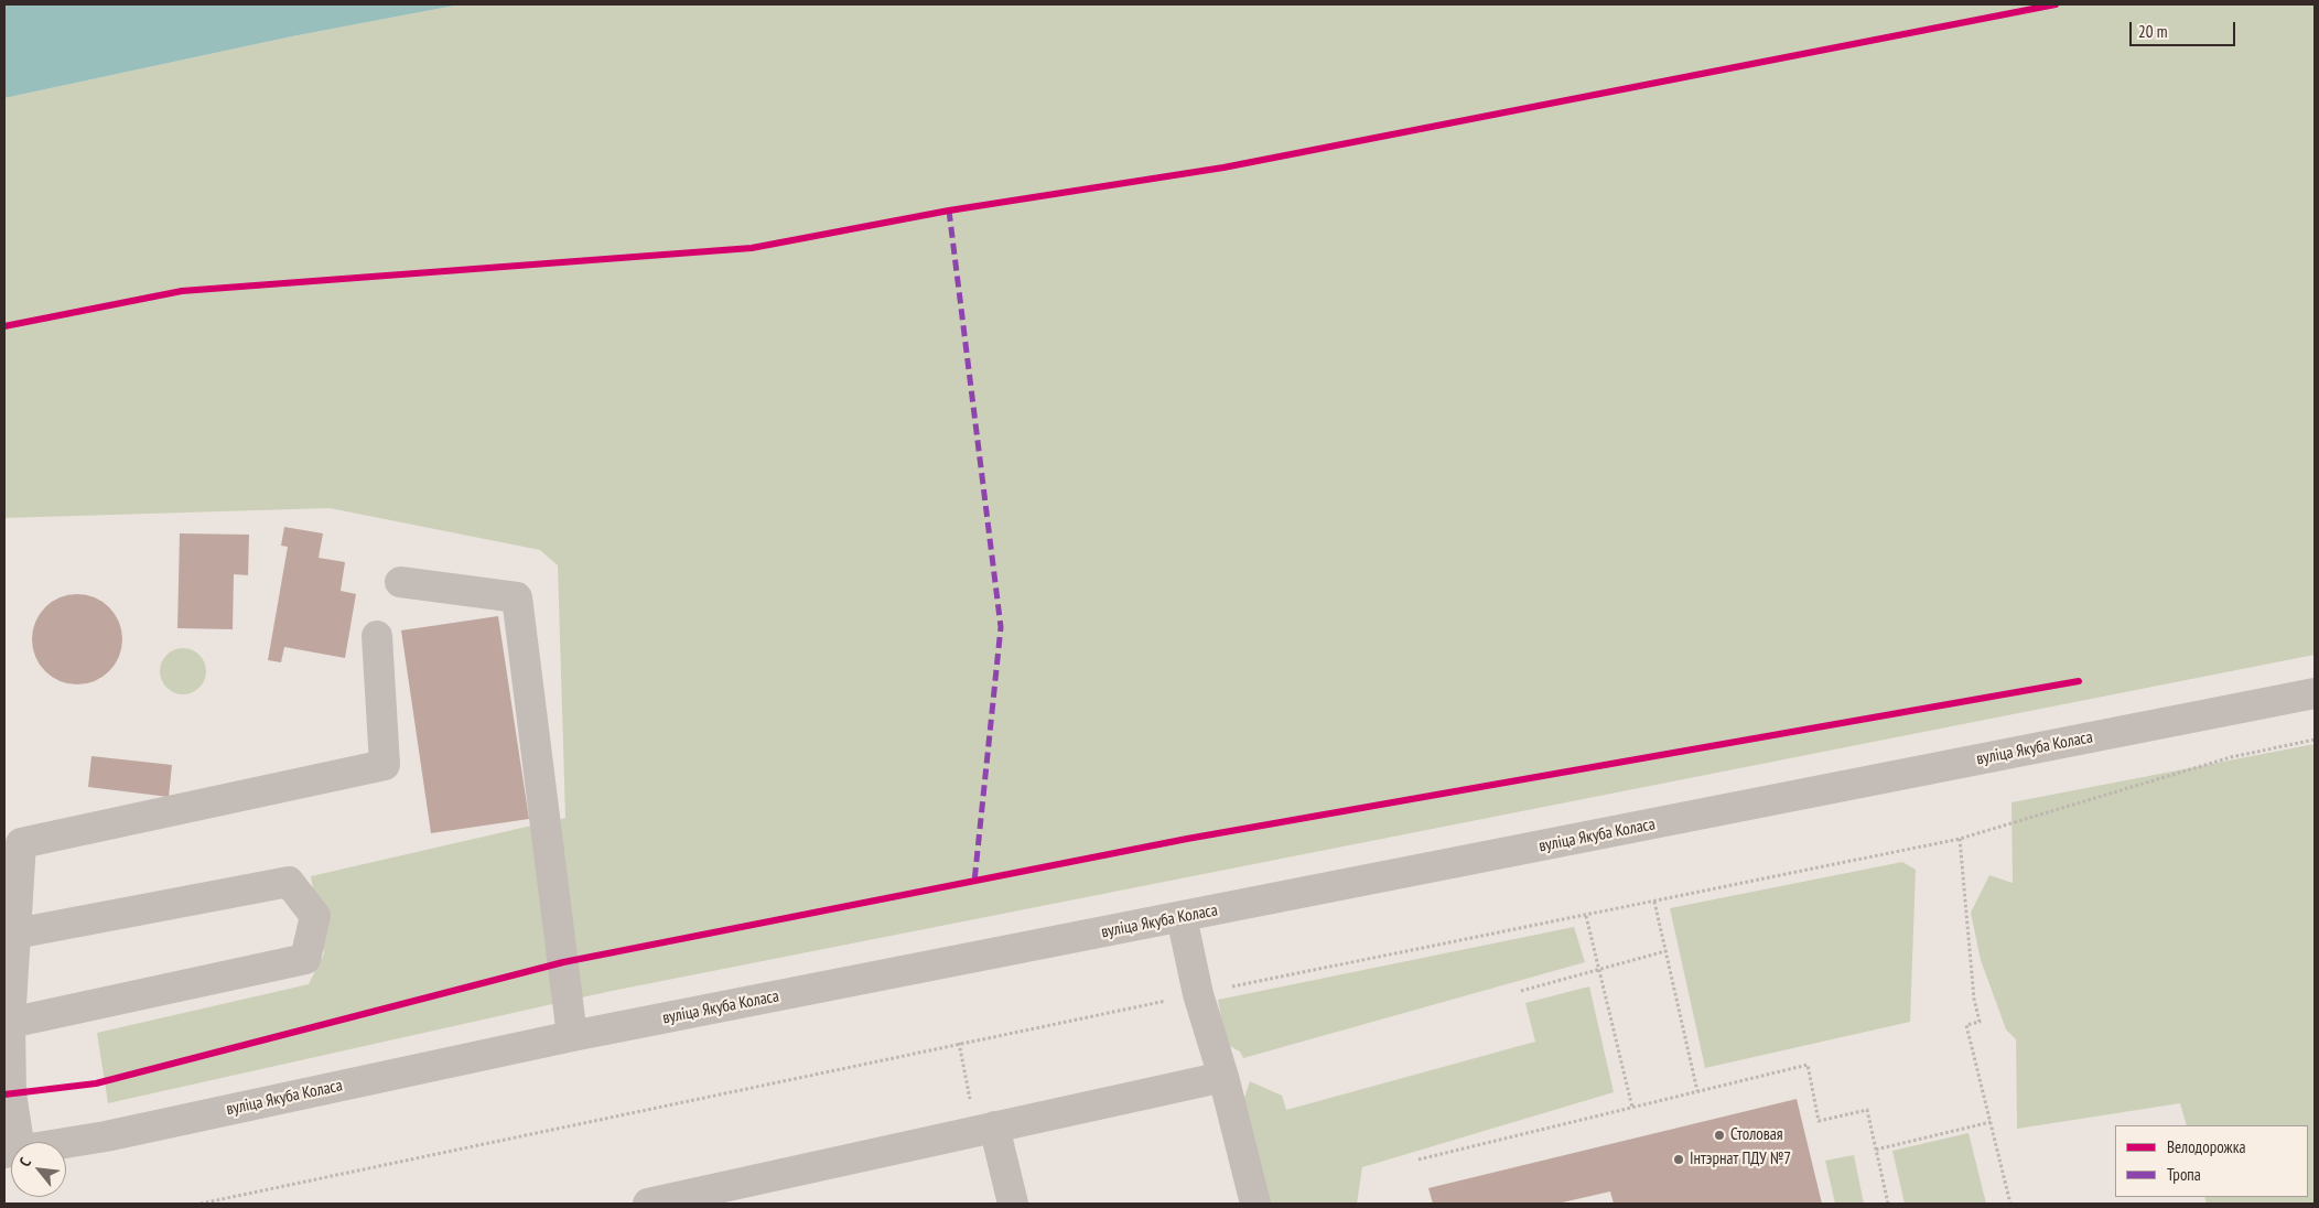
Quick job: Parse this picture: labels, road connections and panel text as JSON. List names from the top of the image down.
{
  "streets": {
    "street": ["вуліца Якуба Коласа"]
  },
  "places": ["Столовая", "Інтэрнат ПДУ №7"],
  "legend": ["Велодорожка", "Тропа"],
  "scale_bar": "20 m",
  "north": "top left"
}
